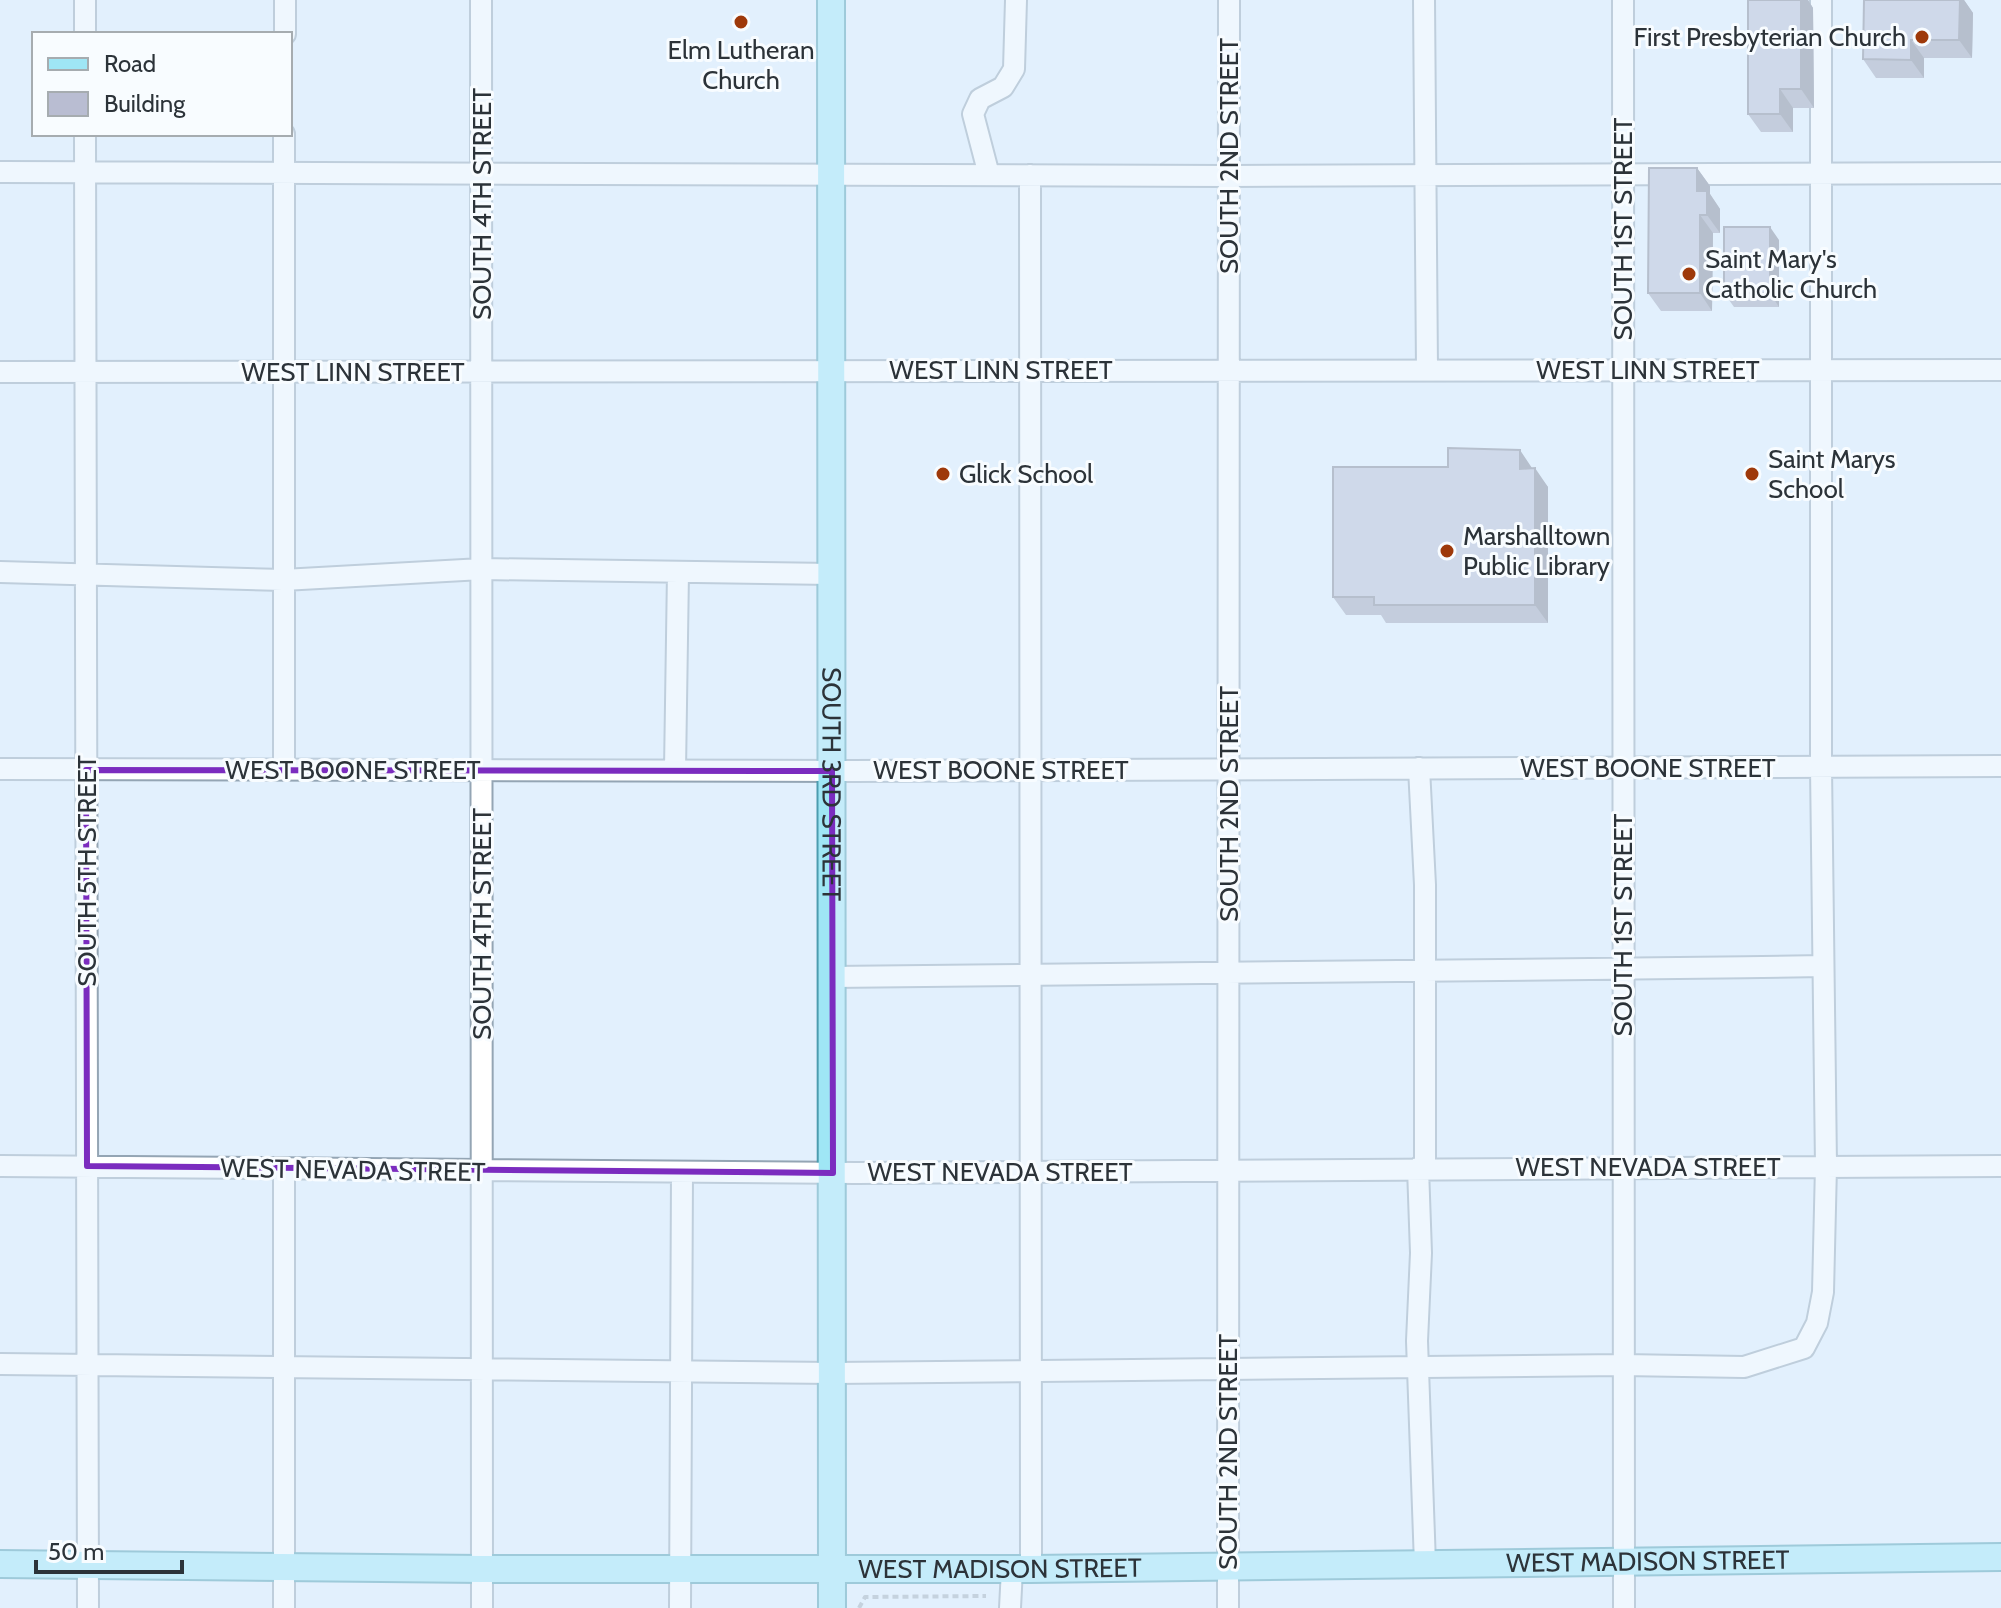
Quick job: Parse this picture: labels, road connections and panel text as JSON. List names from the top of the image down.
{
  "streets": {
    "main road": ["SOUTH 3RD STREET", "WEST MADISON STREET"],
    "street": [
      "SOUTH 2ND STREET",
      "SOUTH 4TH STREET",
      "SOUTH 1ST STREET",
      "WEST LINN STREET",
      "WEST BOONE STREET",
      "SOUTH 5TH STREET",
      "WEST NEVADA STREET"
    ]
  },
  "crossings": [
    ["SOUTH 2ND STREET", "WEST LINN STREET"],
    ["SOUTH 2ND STREET", "WEST BOONE STREET"],
    ["SOUTH 2ND STREET", "WEST NEVADA STREET"],
    ["SOUTH 2ND STREET", "WEST MADISON STREET"],
    ["SOUTH 4TH STREET", "WEST LINN STREET"],
    ["SOUTH 4TH STREET", "WEST BOONE STREET"],
    ["SOUTH 4TH STREET", "WEST NEVADA STREET"],
    ["SOUTH 4TH STREET", "WEST MADISON STREET"],
    ["SOUTH 1ST STREET", "WEST LINN STREET"],
    ["SOUTH 1ST STREET", "WEST BOONE STREET"],
    ["SOUTH 1ST STREET", "WEST NEVADA STREET"],
    ["SOUTH 1ST STREET", "WEST MADISON STREET"],
    ["WEST LINN STREET", "SOUTH 3RD STREET"],
    ["WEST LINN STREET", "SOUTH 5TH STREET"],
    ["WEST BOONE STREET", "SOUTH 3RD STREET"],
    ["WEST BOONE STREET", "SOUTH 5TH STREET"],
    ["SOUTH 3RD STREET", "WEST NEVADA STREET"],
    ["SOUTH 3RD STREET", "WEST MADISON STREET"],
    ["SOUTH 5TH STREET", "WEST NEVADA STREET"],
    ["SOUTH 5TH STREET", "WEST MADISON STREET"]
  ],
  "places": [
    "Elm Lutheran Church",
    "First Presbyterian Church",
    "Saint Mary's Catholic Church",
    "Glick School",
    "Saint Marys School",
    "Marshalltown Public Library"
  ],
  "legend": ["Road", "Building"],
  "scale_bar": "50 m"
}
